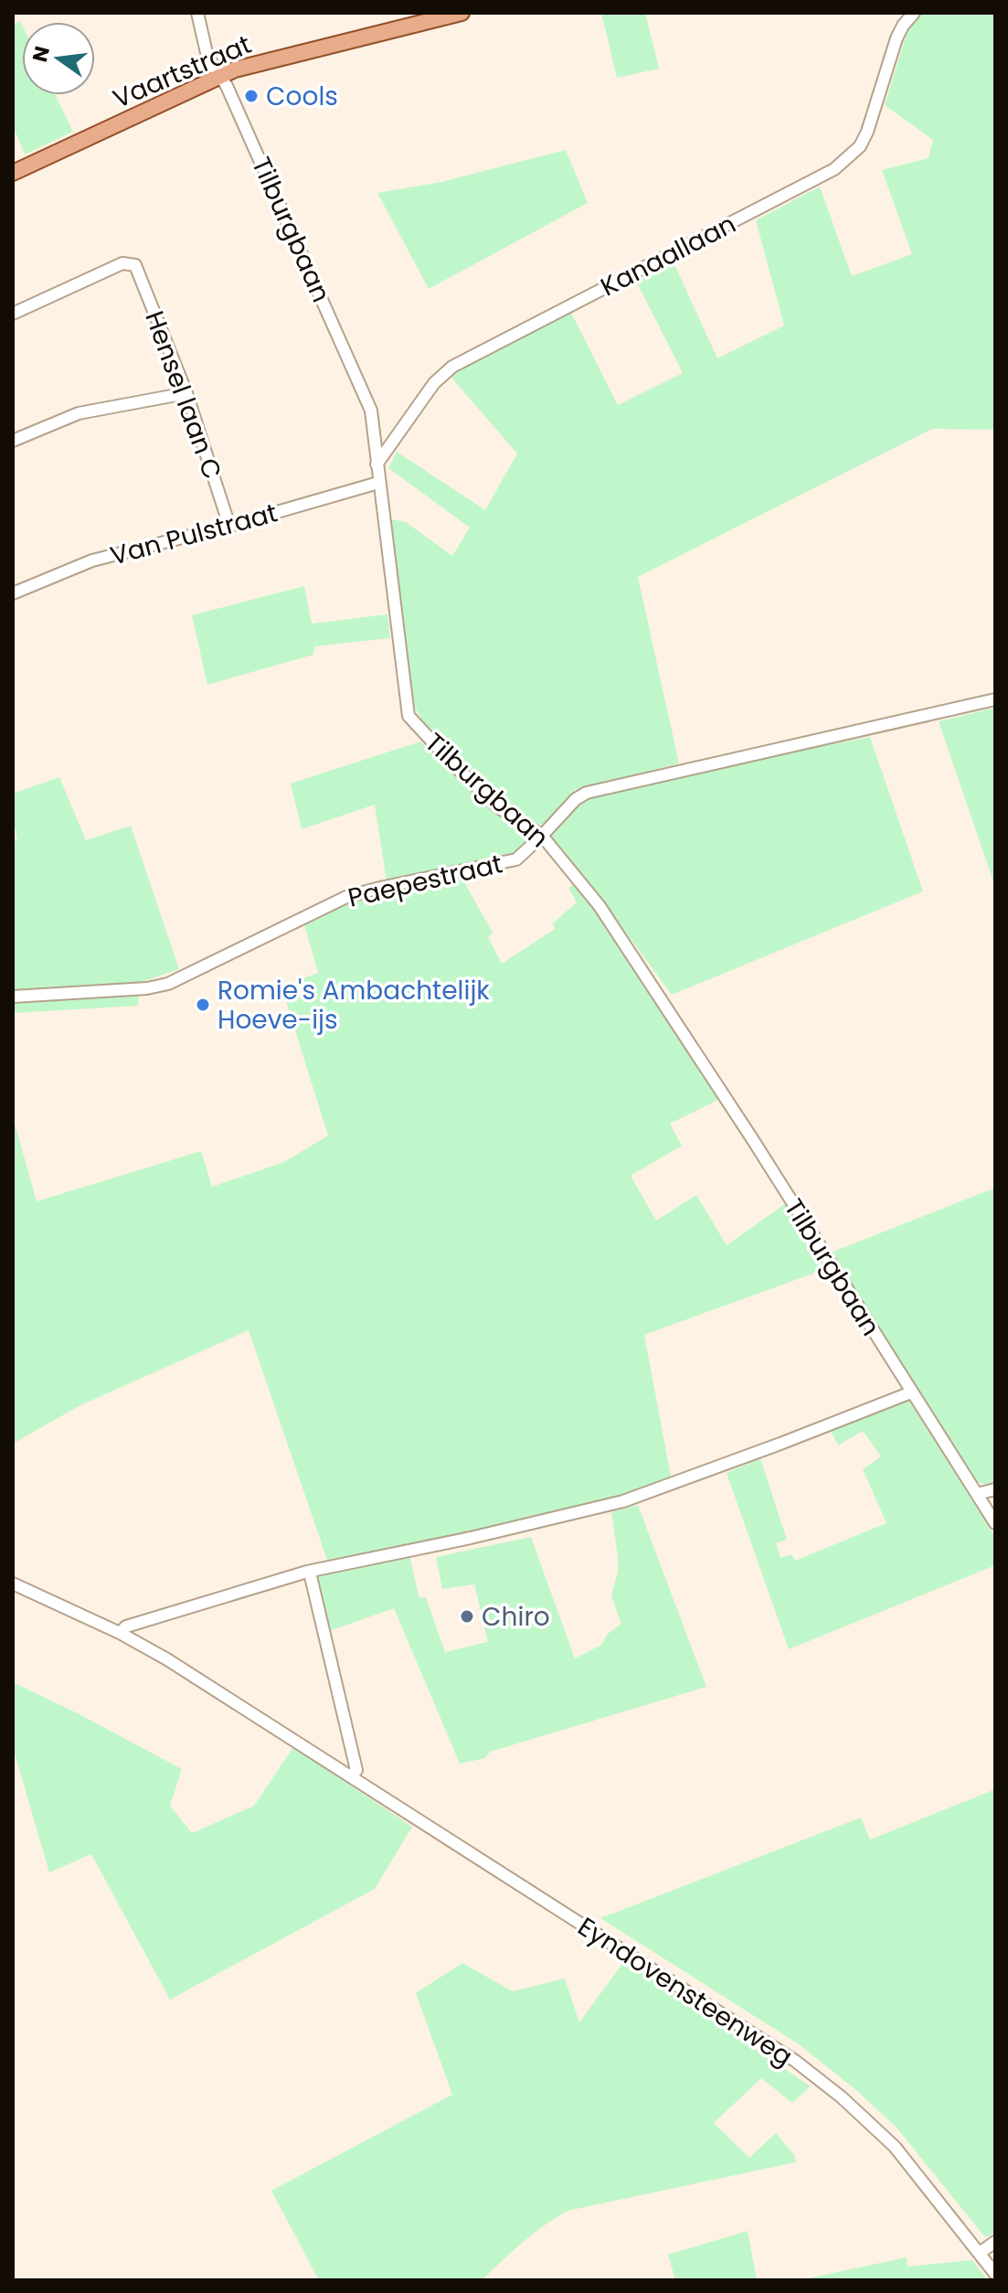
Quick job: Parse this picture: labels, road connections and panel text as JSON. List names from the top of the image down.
{
  "streets": {
    "main road": ["Vaartstraat"],
    "street": [
      "Tilburgbaan",
      "Kanaallaan",
      "Hensel laan C",
      "Van Pulstraat",
      "Paepestraat",
      "Eyndovensteenweg"
    ]
  },
  "crossings": [
    ["Vaartstraat", "Tilburgbaan"],
    ["Tilburgbaan", "Kanaallaan"],
    ["Tilburgbaan", "Van Pulstraat"],
    ["Tilburgbaan", "Paepestraat"],
    ["Hensel laan C", "Van Pulstraat"]
  ],
  "places": ["Cools", "Romie's Ambachtelijk Hoeve-ijs", "Chiro"],
  "north": "left"
}
